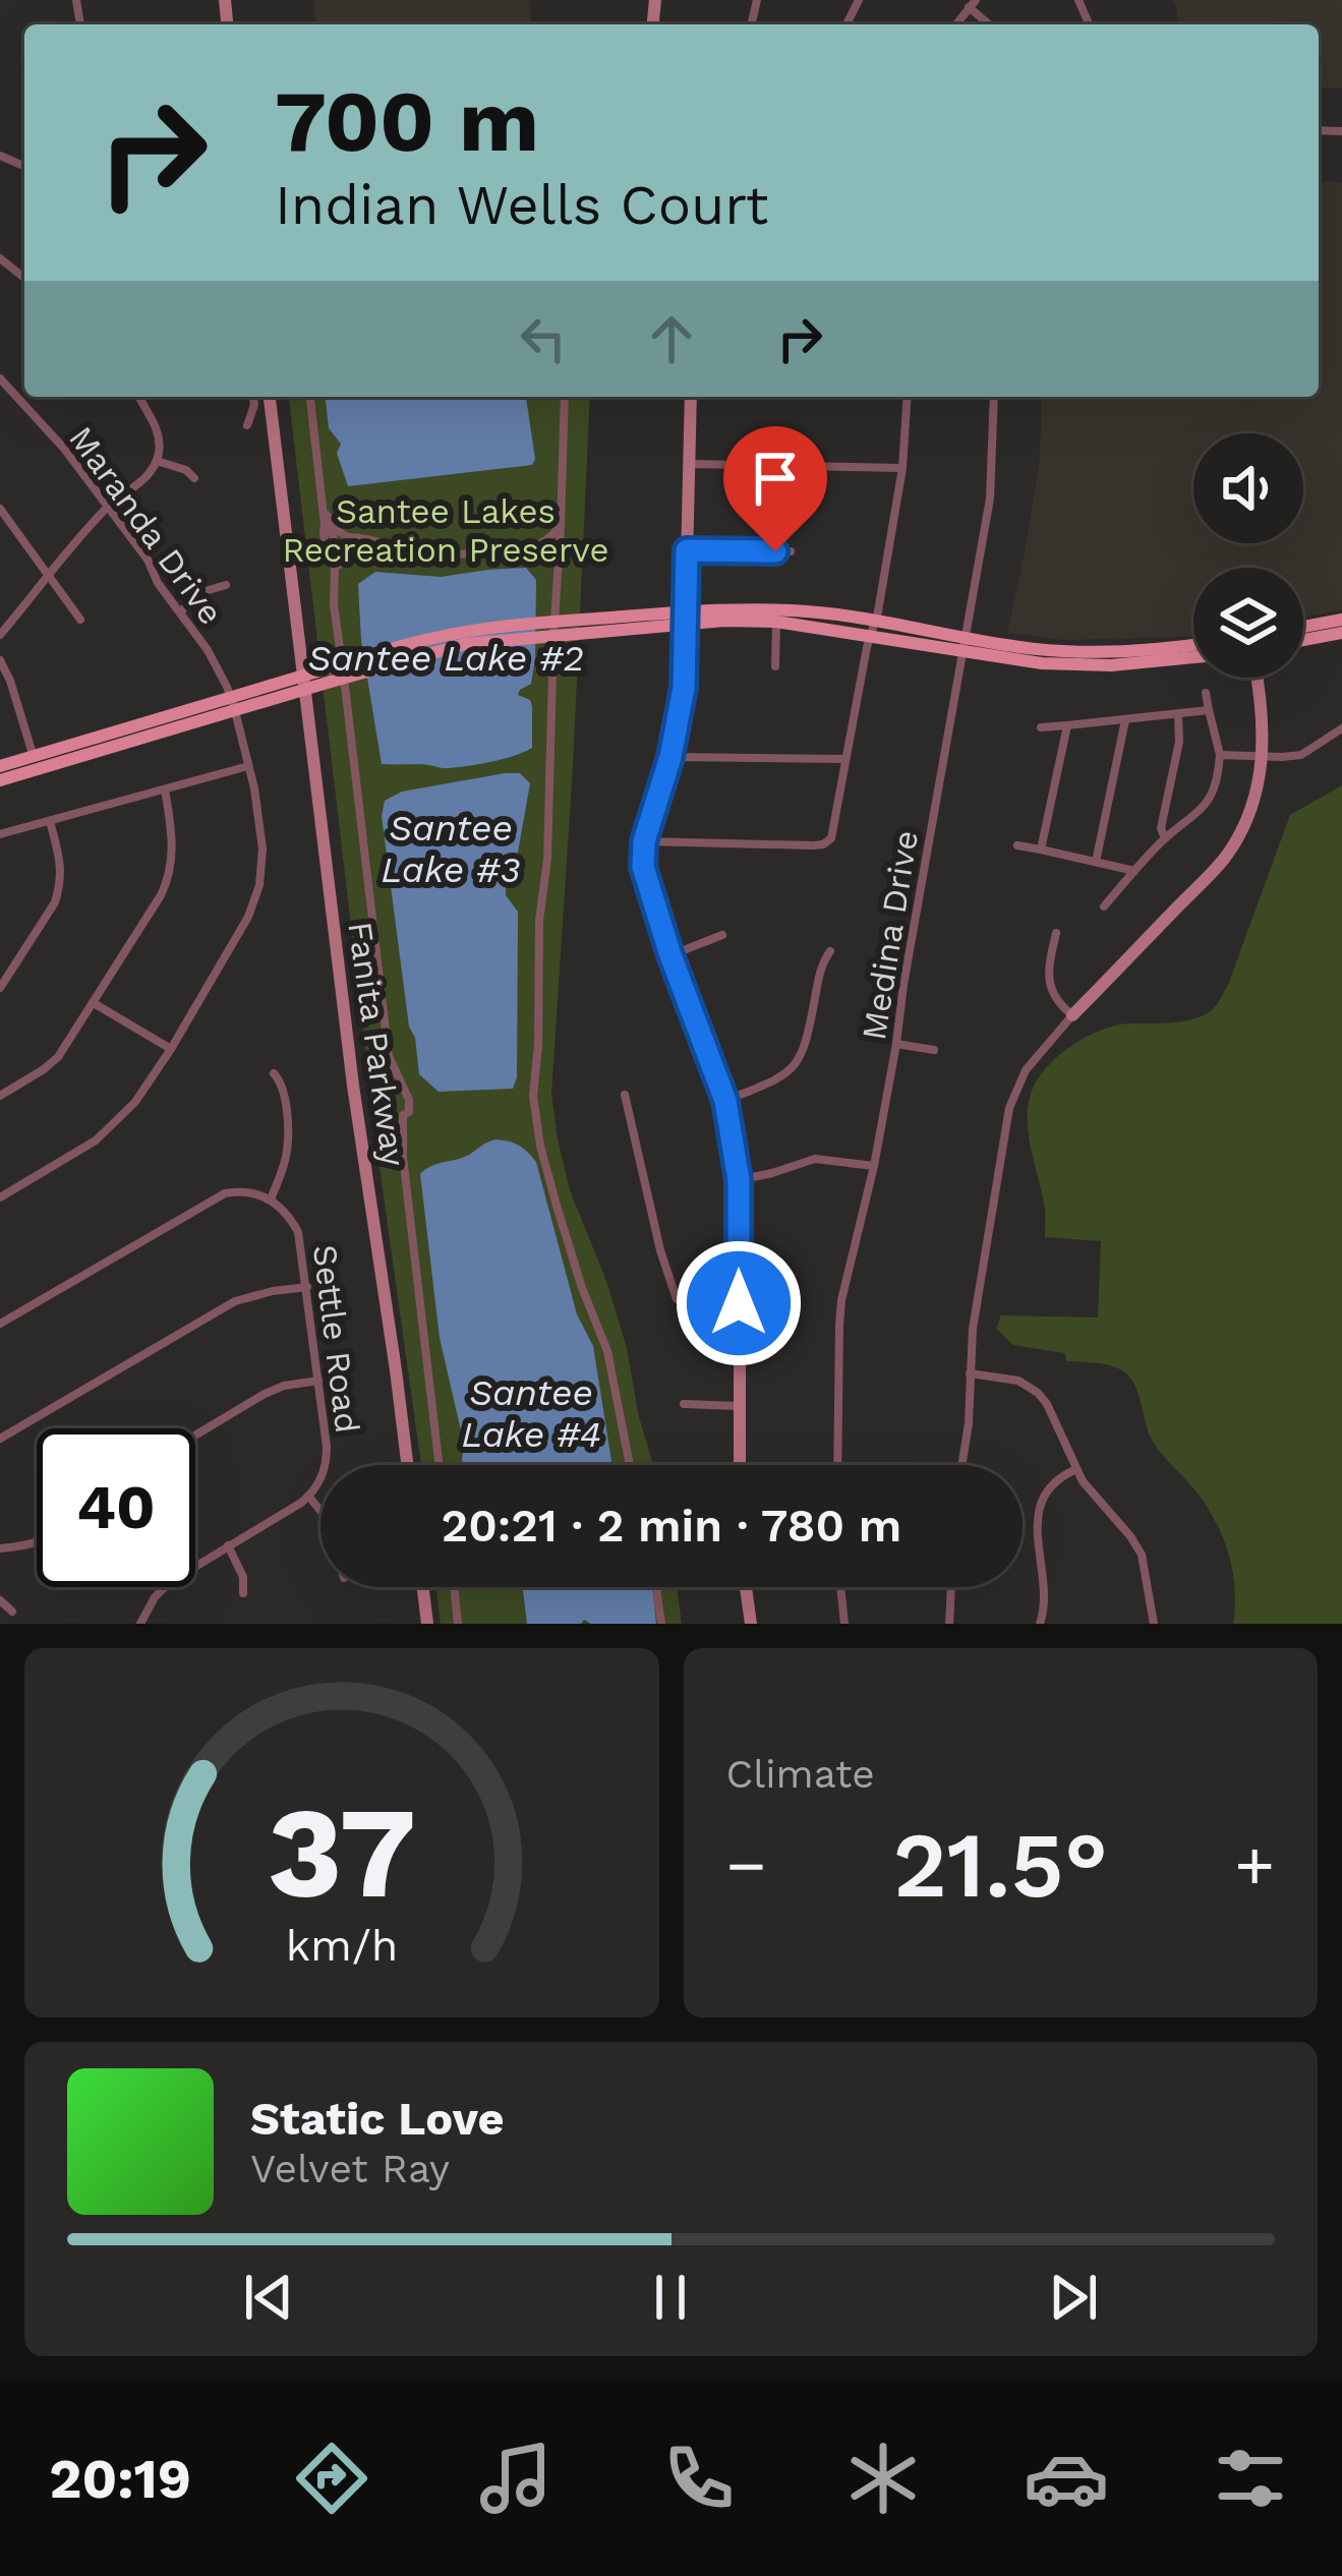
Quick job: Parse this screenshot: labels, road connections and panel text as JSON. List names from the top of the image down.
{
  "streets": {
    "street": [
      "Maranda Drive",
      "Medina Drive",
      "Fanita Parkway",
      "Settle Road"
    ]
  },
  "water": ["Santee Lake #2", "Santee Lake #3", "Santee Lake #4"],
  "parks": ["Santee Lakes Recreation Preserve"],
  "page": {
    "turn": ["700 m", "Indian Wells Court"],
    "limit": "40",
    "trip": "20:21 · 2 min · 780 m",
    "tile": "Climate",
    "heat": ["−", "21.5°", "+"],
    "song": ["Static Love", "Velvet Ray"],
    "tabs": "20:19",
    "gauge": ["37", "km/h"]
  }
}
